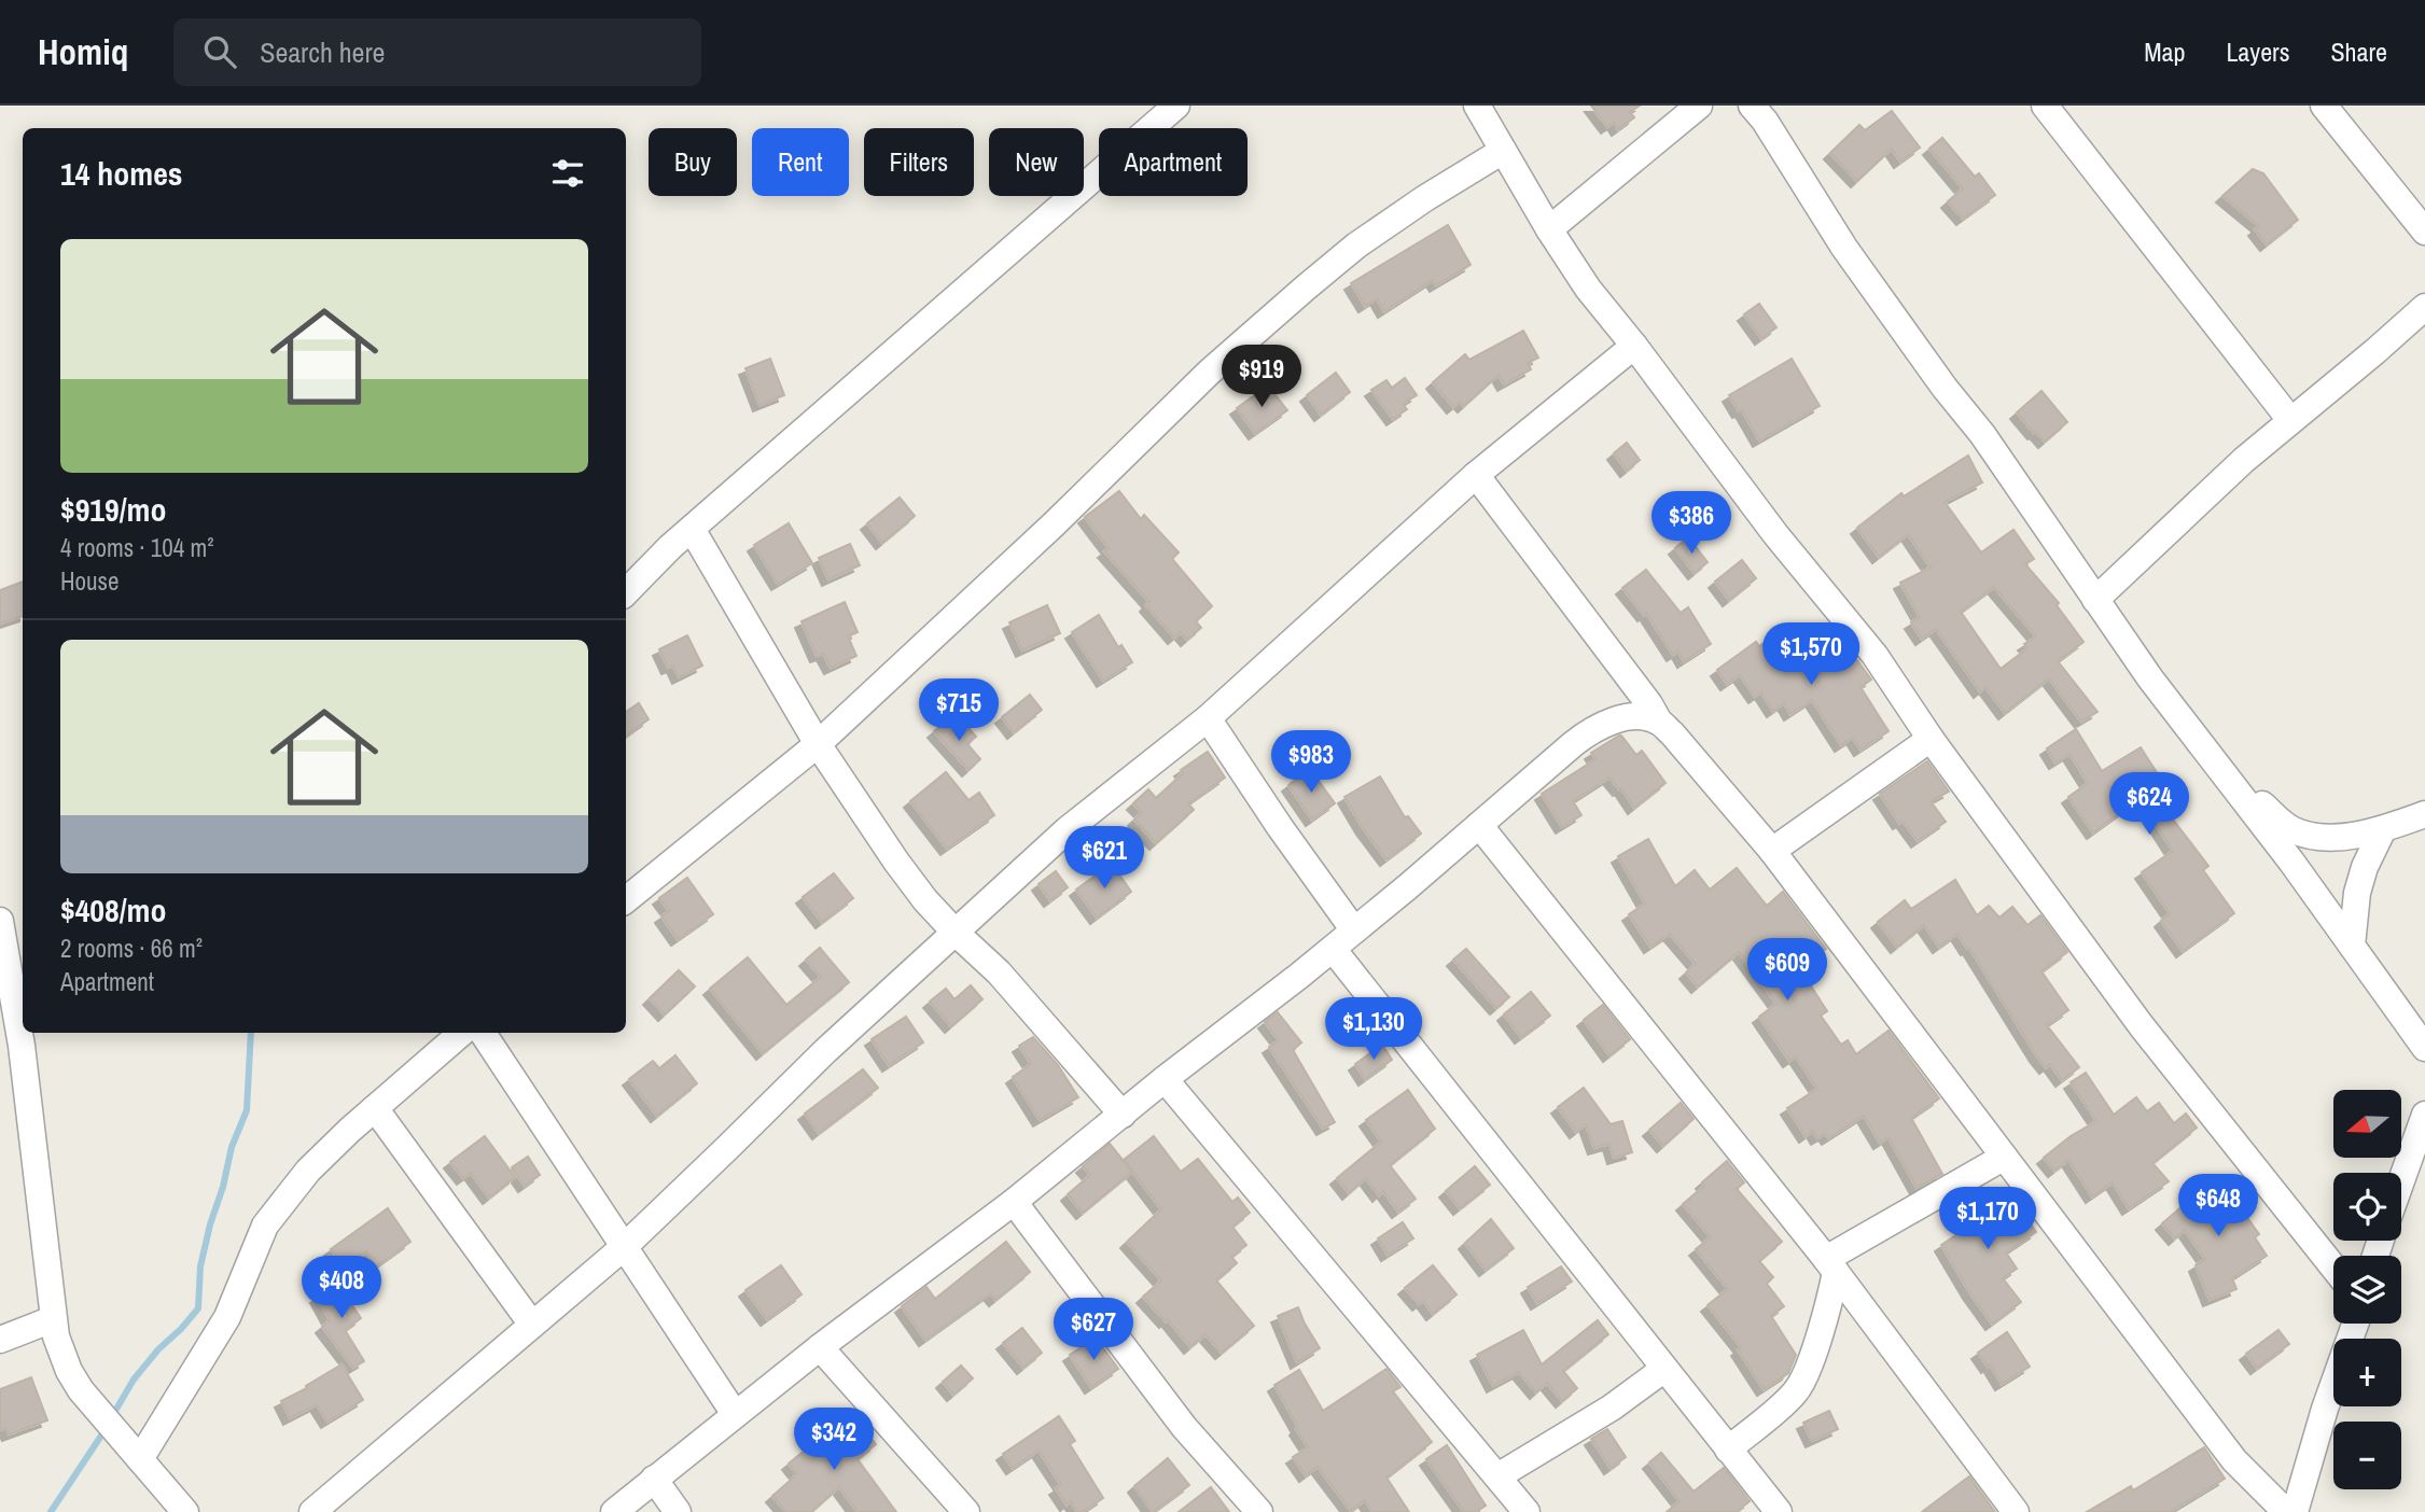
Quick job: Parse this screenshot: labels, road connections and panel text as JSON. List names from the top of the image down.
{
  "north": "left",
  "page": {
    "header": "Homiq",
    "search": "Search here",
    "nav": ["Map", "Layers", "Share"],
    "chip": [
      "Buy",
      "Rent",
      "Filters",
      "New",
      "Apartment"
    ],
    "heading": "14 homes",
    "list": [
      {
        "name": "$919/mo",
        "note": "4 rooms · 104 m² · House"
      },
      {
        "name": "$408/mo",
        "note": "2 rooms · 66 m² · Apartment"
      }
    ],
    "price": [
      "$919",
      "$386",
      "$1,570",
      "$715",
      "$983",
      "$624",
      "$621",
      "$609",
      "$1,130",
      "$648",
      "$1,170",
      "$408",
      "$627",
      "$342"
    ],
    "map_buttons": ["+", "−"]
  }
}
